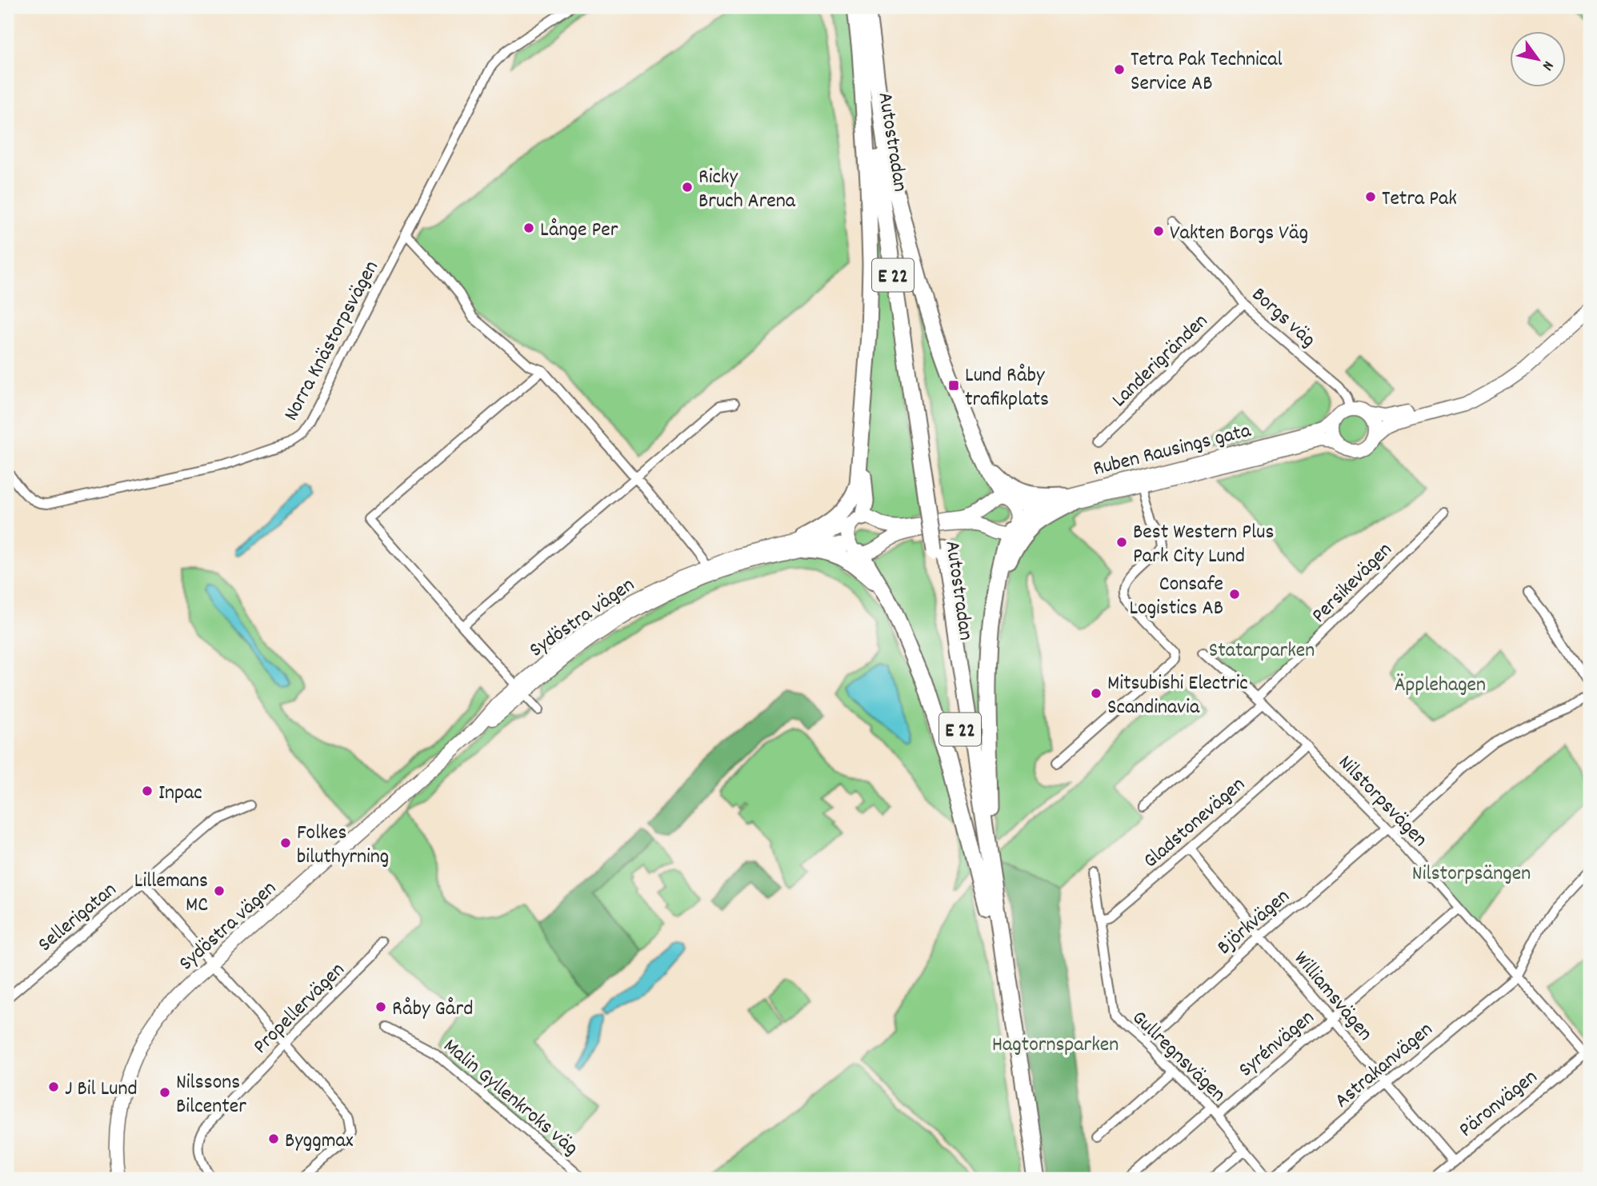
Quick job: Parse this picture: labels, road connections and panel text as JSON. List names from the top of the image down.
{
  "streets": {
    "highway": ["Autostradan", "E 22"],
    "main road": ["Ruben Rausings gata", "Sydöstra vägen"],
    "street": [
      "Borgs väg",
      "Norra Knästorpsvägen",
      "Landerigränden",
      "Persikevägen",
      "Nilstorpsvägen",
      "Gladstonevägen",
      "Sellerigatan",
      "Björkvägen",
      "Williamsvägen",
      "Propellervägen",
      "Syrénvägen",
      "Gullregnsvägen",
      "Astrakanvägen",
      "Malin Gyllenkroks väg",
      "Päronvägen"
    ]
  },
  "crossings": [
    ["Borgs väg", "Landerigränden"],
    ["Borgs väg", "Ruben Rausings gata"],
    ["Persikevägen", "Nilstorpsvägen"],
    ["Sydöstra vägen", "Sellerigatan"],
    ["Nilstorpsvägen", "Gladstonevägen"],
    ["Nilstorpsvägen", "Björkvägen"],
    ["Nilstorpsvägen", "Syrénvägen"],
    ["Nilstorpsvägen", "Astrakanvägen"],
    ["Nilstorpsvägen", "Päronvägen"],
    ["Gladstonevägen", "Williamsvägen"],
    ["Gladstonevägen", "Gullregnsvägen"],
    ["Sellerigatan", "Propellervägen"],
    ["Björkvägen", "Williamsvägen"],
    ["Björkvägen", "Gullregnsvägen"],
    ["Williamsvägen", "Syrénvägen"],
    ["Williamsvägen", "Astrakanvägen"],
    ["Williamsvägen", "Päronvägen"],
    ["Syrénvägen", "Gullregnsvägen"],
    ["Gullregnsvägen", "Astrakanvägen"]
  ],
  "parks": [
    "Statarparken",
    "Äpplehagen",
    "Nilstorpsängen",
    "Hagtornsparken"
  ],
  "places": {
    "other": [
      "Tetra Pak Technical Service AB",
      "Ricky Bruch Arena",
      "Tetra Pak",
      "Långe Per",
      "Vakten Borgs Väg",
      "Best Western Plus Park City Lund",
      "Consafe Logistics AB",
      "Mitsubishi Electric Scandinavia",
      "Inpac",
      "Folkes biluthyrning",
      "Lillemans MC",
      "Råby Gård",
      "J Bil Lund",
      "Nilssons Bilcenter",
      "Byggmax"
    ],
    "transit": ["Lund Råby trafikplats"]
  },
  "north": "bottom right"
}
